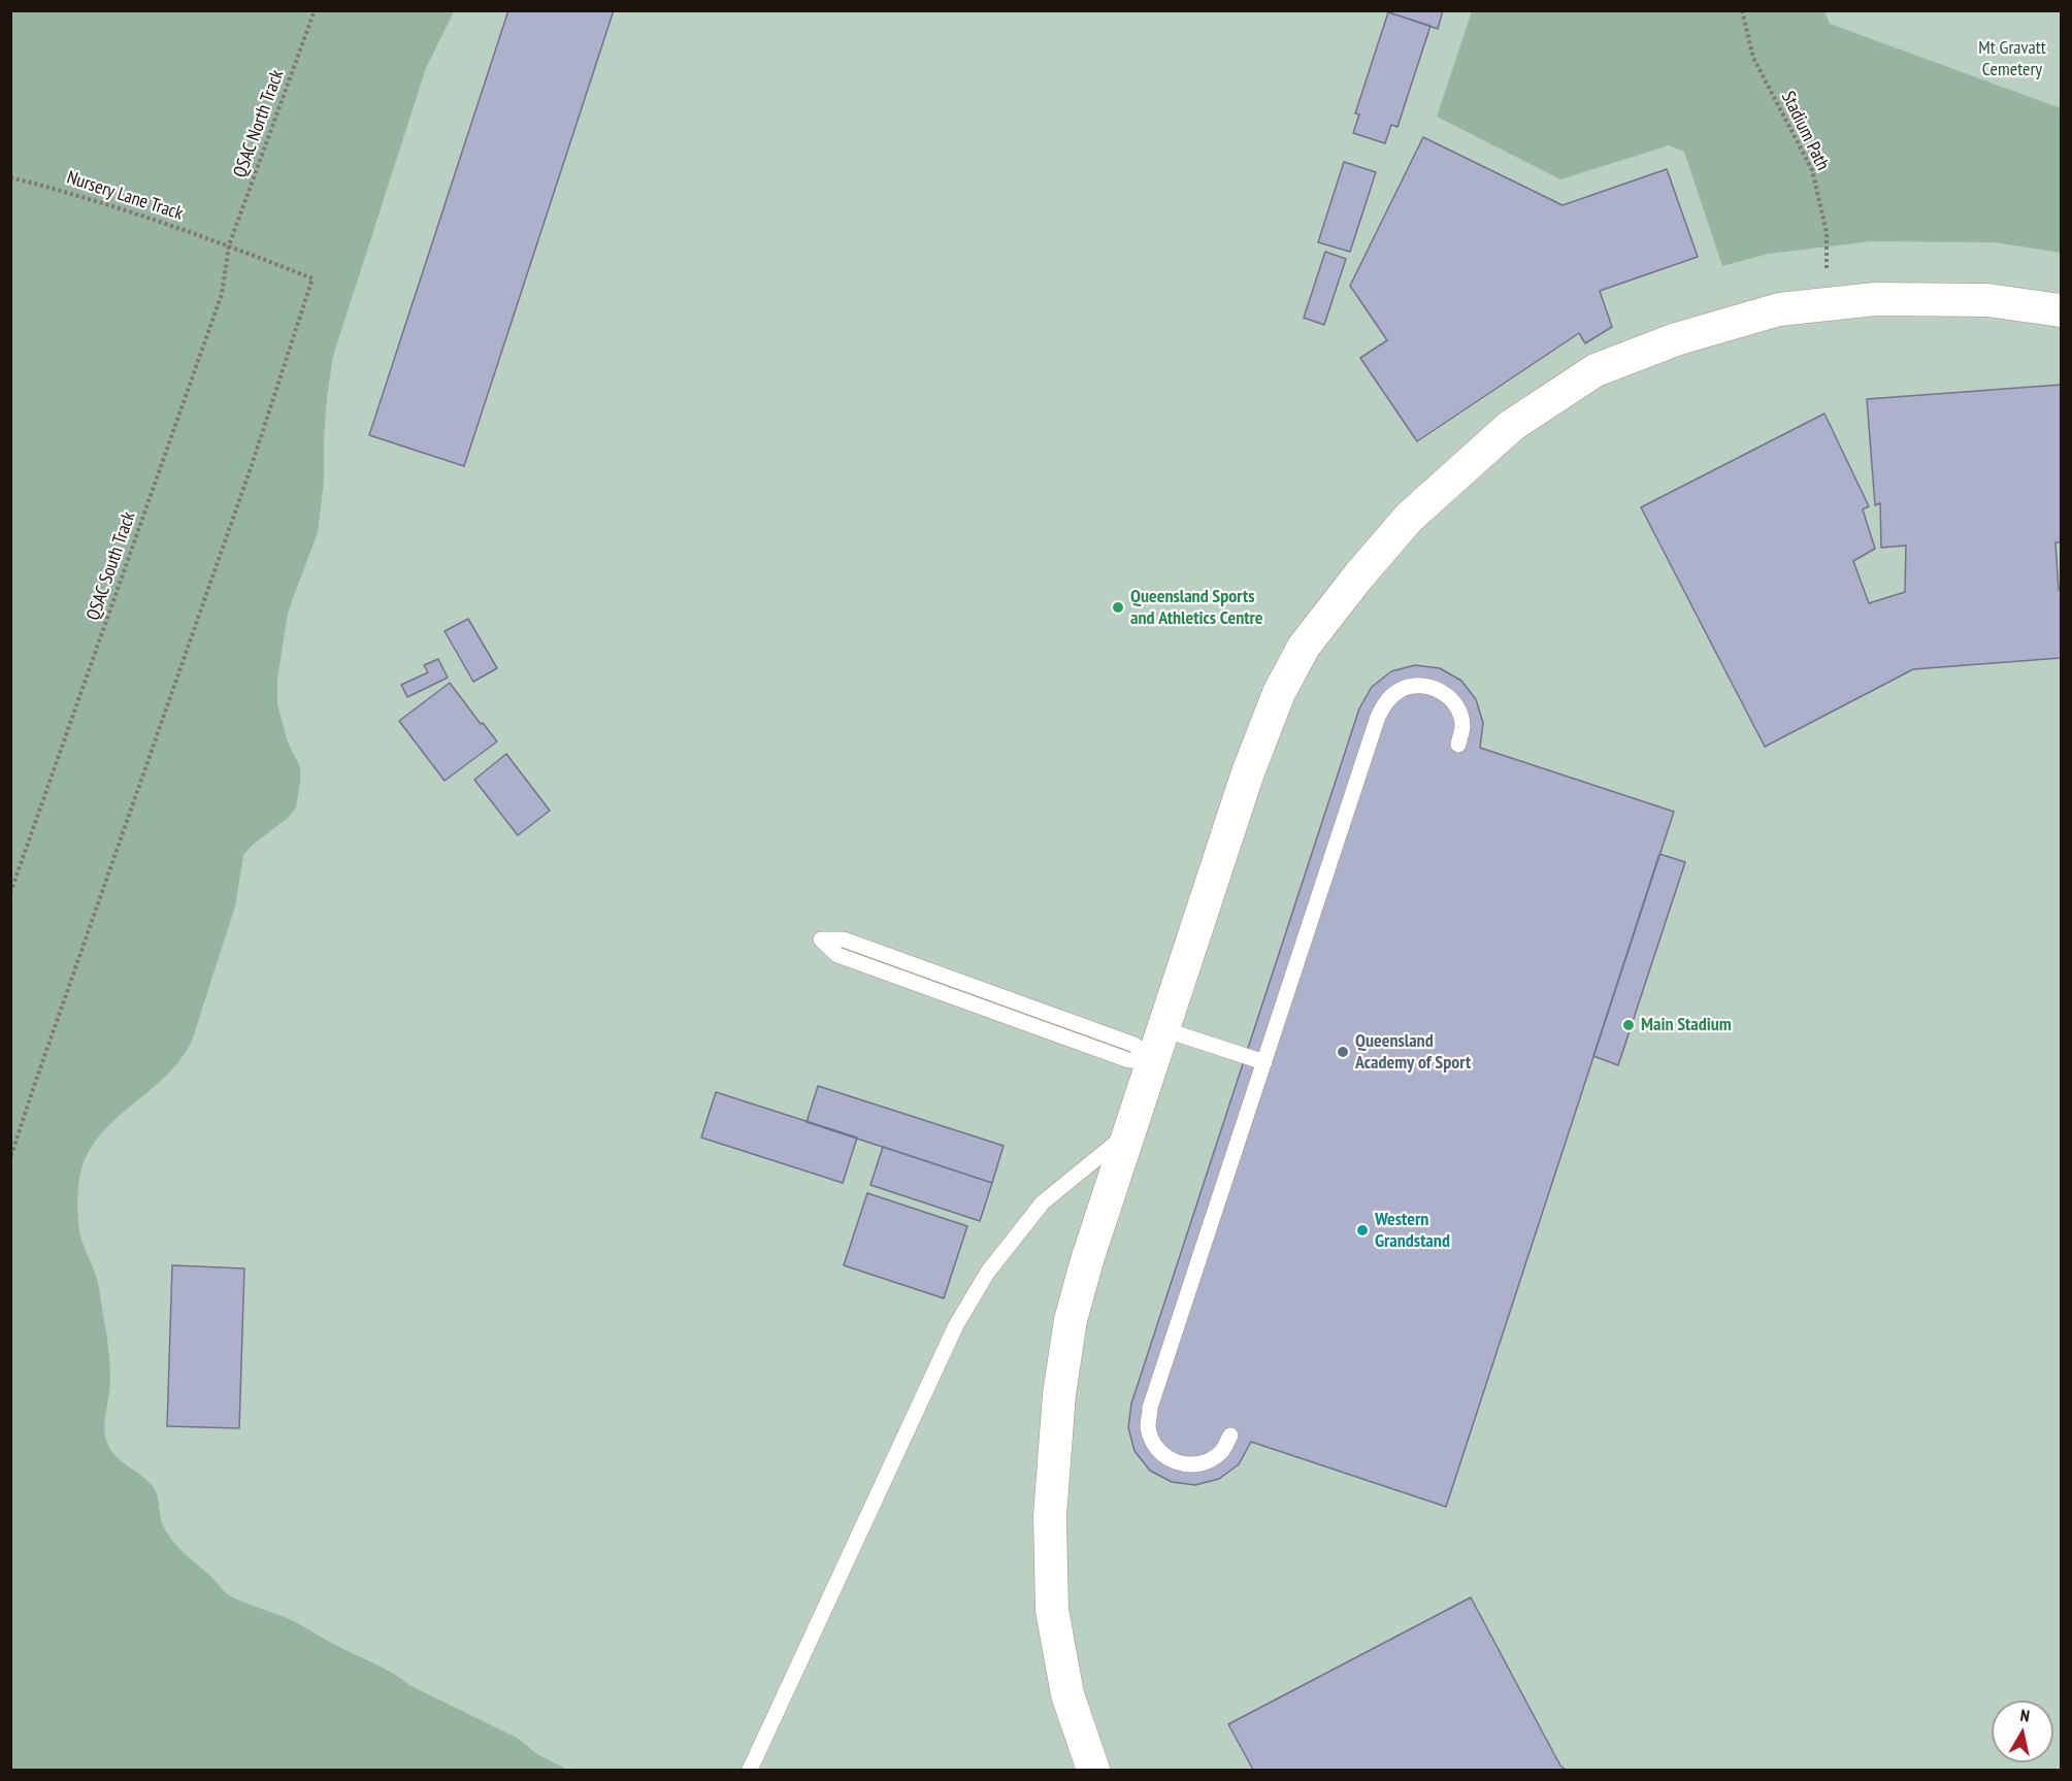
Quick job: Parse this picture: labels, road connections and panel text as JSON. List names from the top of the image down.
{
  "streets": {
    "path": [
      "QSAC North Track",
      "Stadium Path",
      "Nursery Lane Track",
      "QSAC South Track"
    ]
  },
  "crossings": [
    ["QSAC North Track", "Nursery Lane Track"],
    ["QSAC North Track", "QSAC South Track"],
    ["Nursery Lane Track", "QSAC South Track"]
  ],
  "parks": ["Mt Gravatt Cemetery"],
  "places": [
    "Queensland Sports and Athletics Centre",
    "Main Stadium",
    "Queensland Academy of Sport",
    "Western Grandstand"
  ],
  "north": "top"
}
